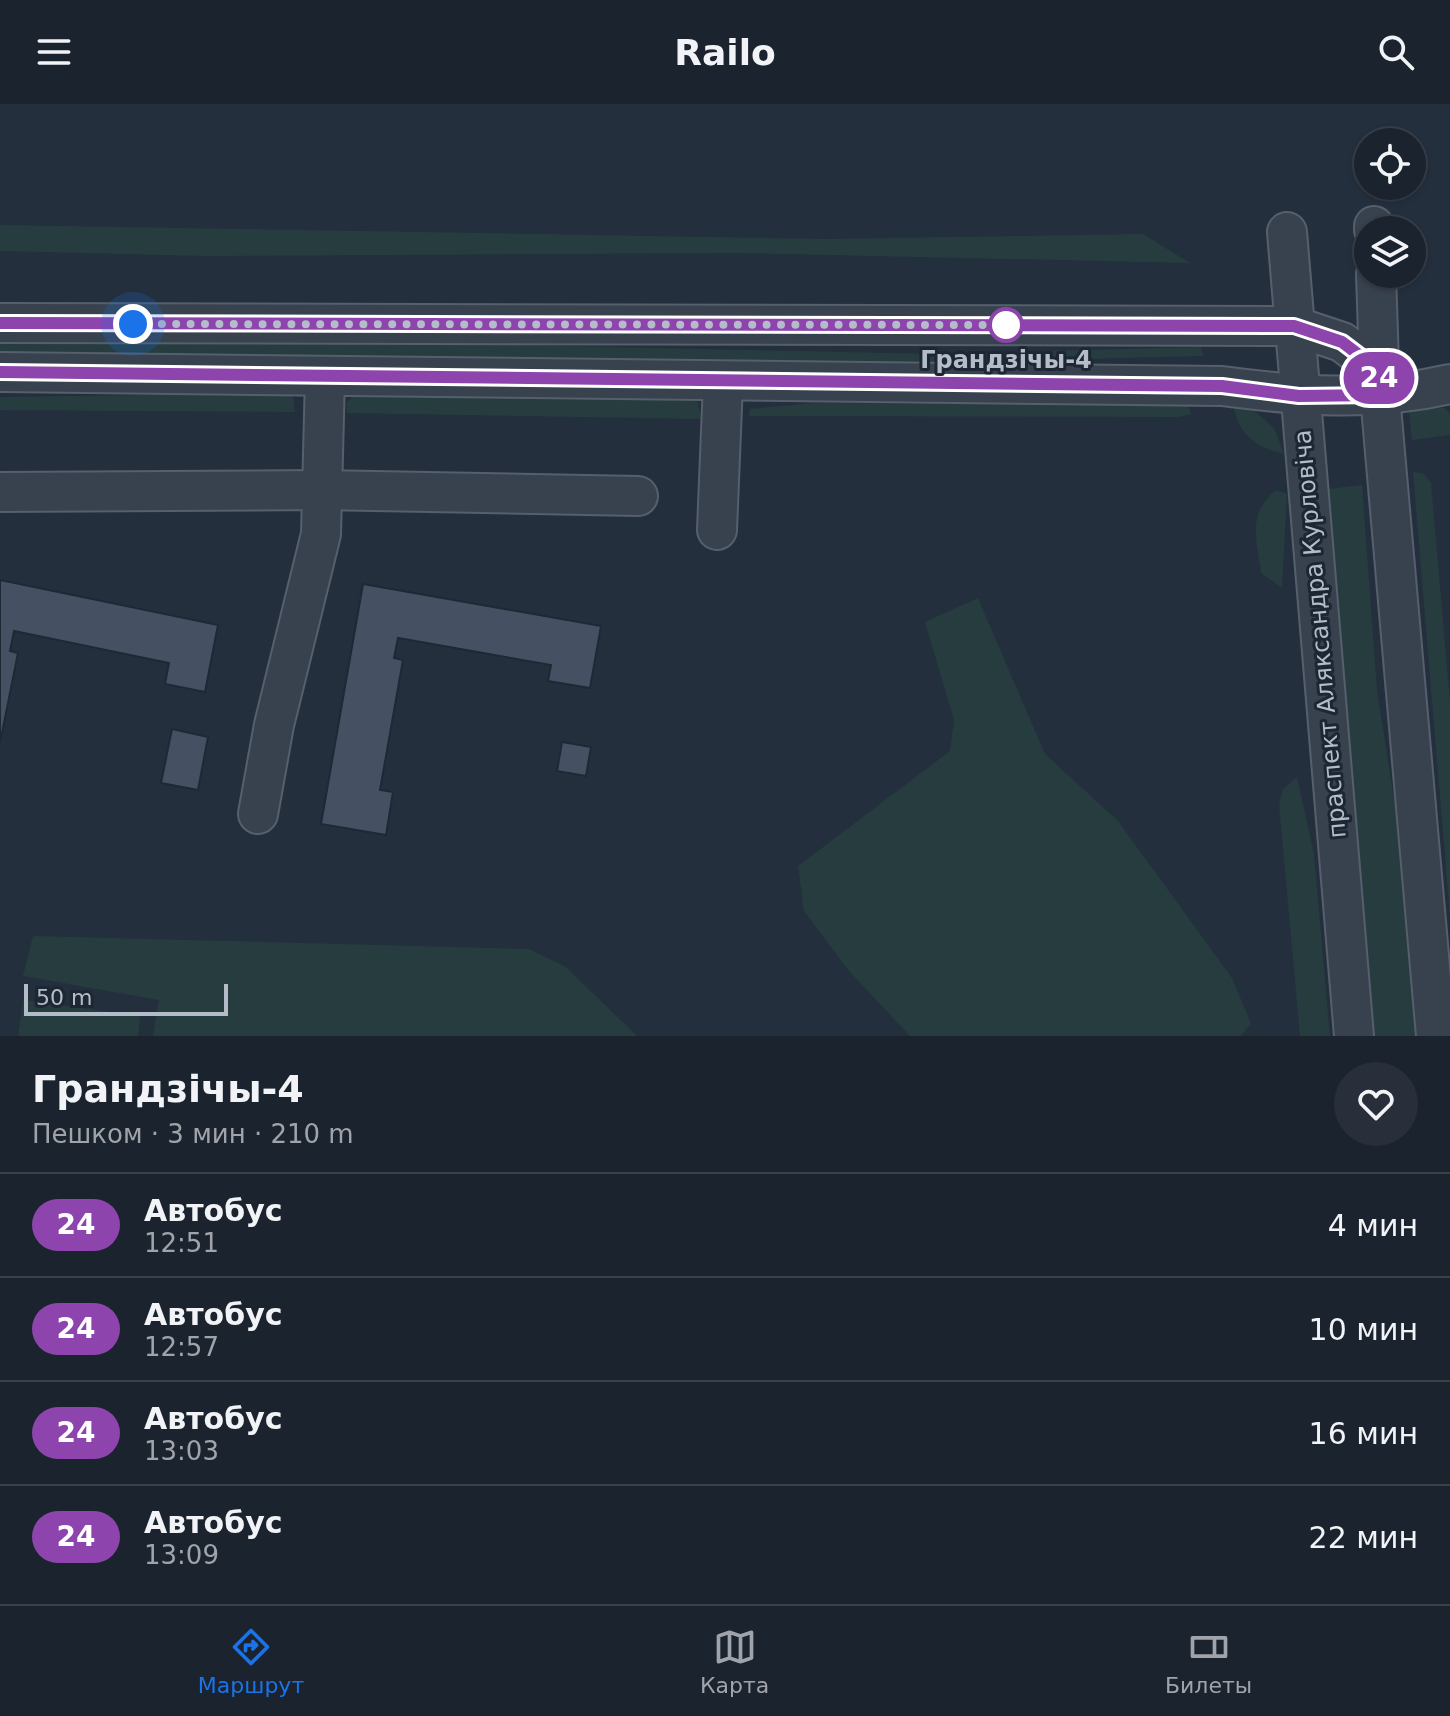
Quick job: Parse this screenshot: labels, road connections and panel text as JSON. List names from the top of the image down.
{
  "streets": {
    "street": ["праспект Аляксандра Курловіча"]
  },
  "places": ["Грандзічы-4"],
  "lines": ["bus line 24"],
  "scale_bar": "50 m",
  "page": {
    "header": "Railo",
    "on_map": "24",
    "scale": "50 m",
    "heading": ["Грандзічы-4", "Пешком · 3 мин · 210 m"],
    "list": [
      {
        "mark": "24",
        "name": "Автобус",
        "note": "12:51",
        "value": "4 мин"
      },
      {
        "mark": "24",
        "name": "Автобус",
        "note": "12:57",
        "value": "10 мин"
      },
      {
        "mark": "24",
        "name": "Автобус",
        "note": "13:03",
        "value": "16 мин"
      },
      {
        "mark": "24",
        "name": "Автобус",
        "note": "13:09",
        "value": "22 мин"
      }
    ],
    "tabs": ["Маршрут", "Карта", "Билеты"]
  }
}
